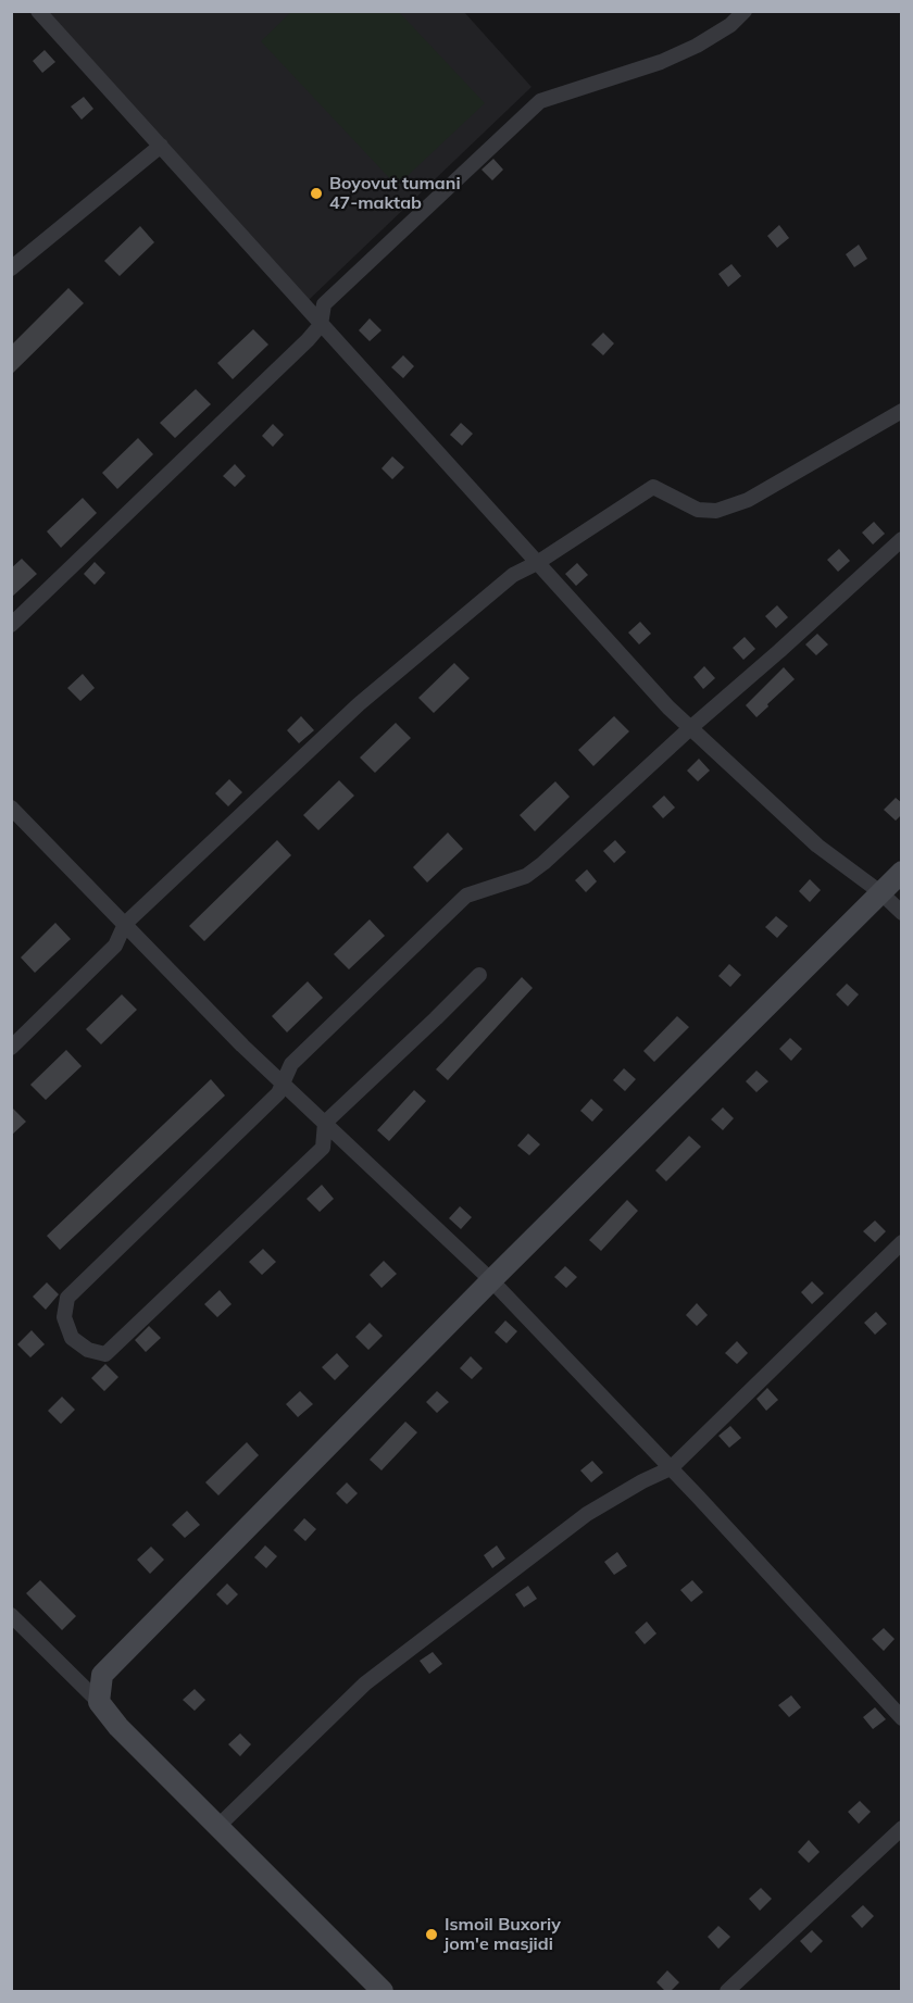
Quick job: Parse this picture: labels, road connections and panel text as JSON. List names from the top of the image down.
{
  "places": ["Boyovut tumani 47-maktab", "Ismoil Buxoriy jom'e masjidi"]
}
